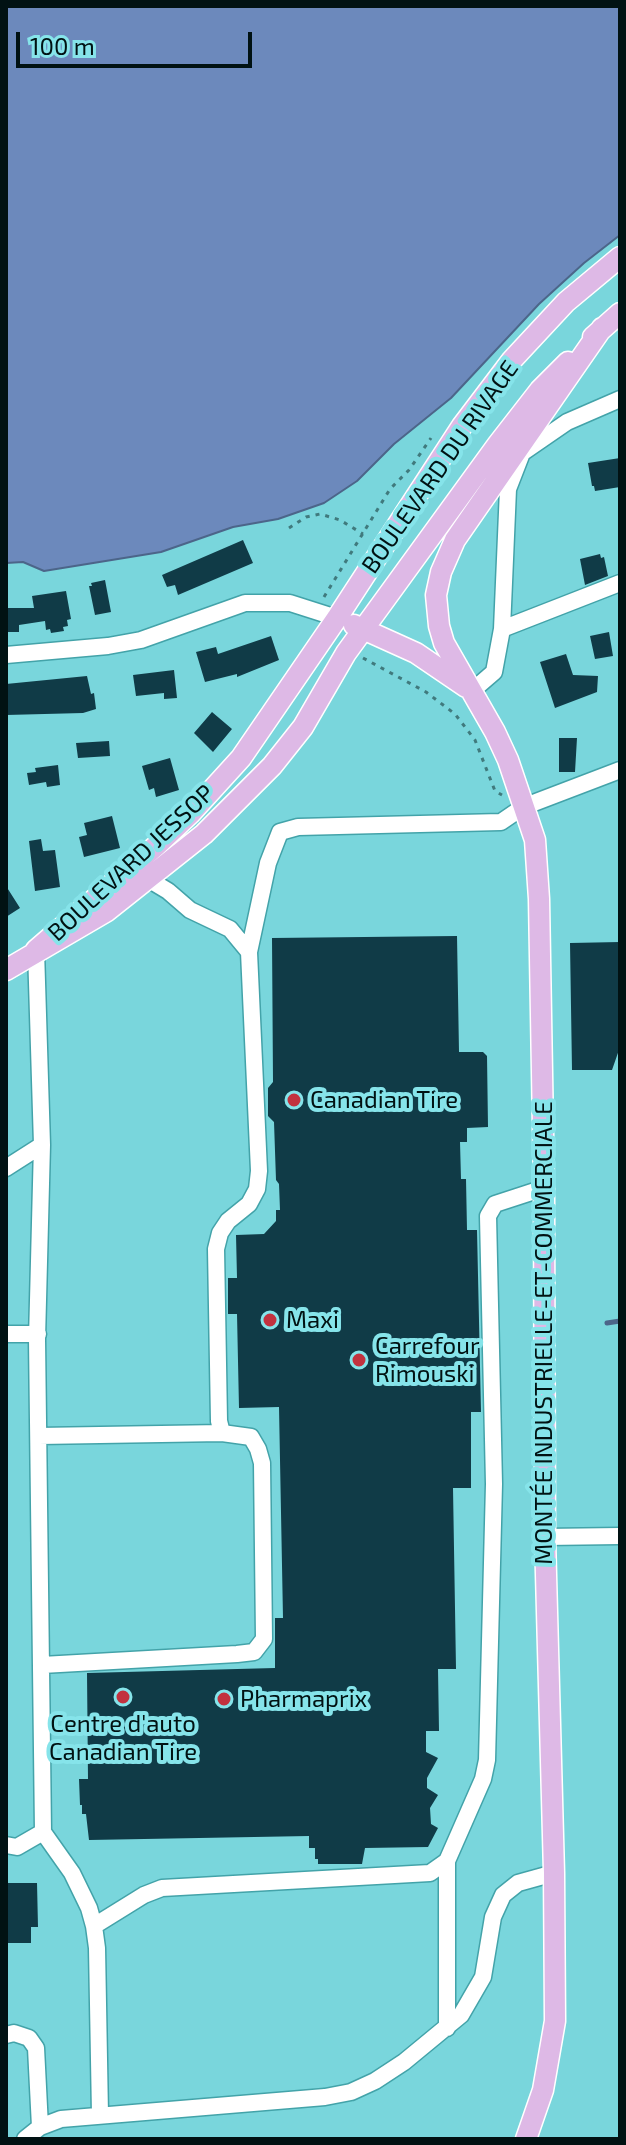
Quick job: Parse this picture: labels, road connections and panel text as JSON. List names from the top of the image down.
{
  "streets": {
    "main road": ["BOULEVARD DU RIVAGE", "BOULEVARD JESSOP", "MONTÉE INDUSTRIELLE-ET-COMMERCIALE"]
  },
  "crossings": [
    ["BOULEVARD DU RIVAGE", "BOULEVARD JESSOP"],
    ["BOULEVARD DU RIVAGE", "MONTÉE INDUSTRIELLE-ET-COMMERCIALE"],
    ["BOULEVARD JESSOP", "MONTÉE INDUSTRIELLE-ET-COMMERCIALE"]
  ],
  "places": [
    "Canadian Tire",
    "Maxi",
    "Carrefour Rimouski",
    "Centre d'auto Canadian Tire",
    "Pharmaprix"
  ],
  "scale_bar": "100 m"
}
